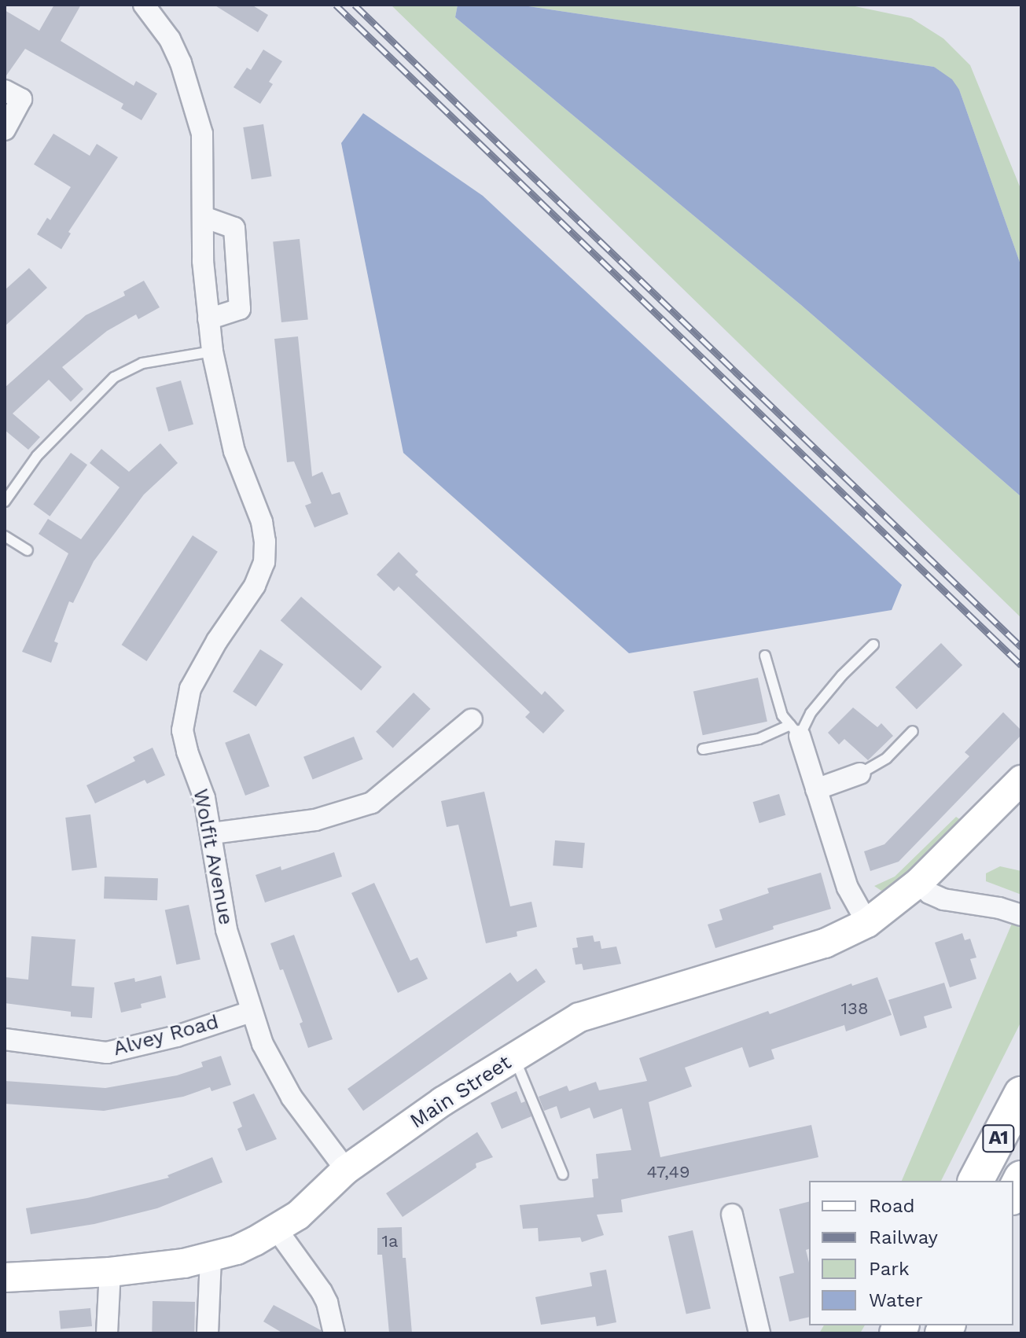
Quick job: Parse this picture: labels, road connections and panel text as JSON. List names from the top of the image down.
{
  "streets": {
    "highway": ["A1"],
    "street": ["Wolfit Avenue", "Alvey Road", "Main Street"]
  },
  "crossings": [
    ["Wolfit Avenue", "Alvey Road"],
    ["Wolfit Avenue", "Main Street"]
  ],
  "house_numbers": ["138", "47,49", "1a"],
  "legend": [
    "Road",
    "Railway",
    "Park",
    "Water"
  ]
}
